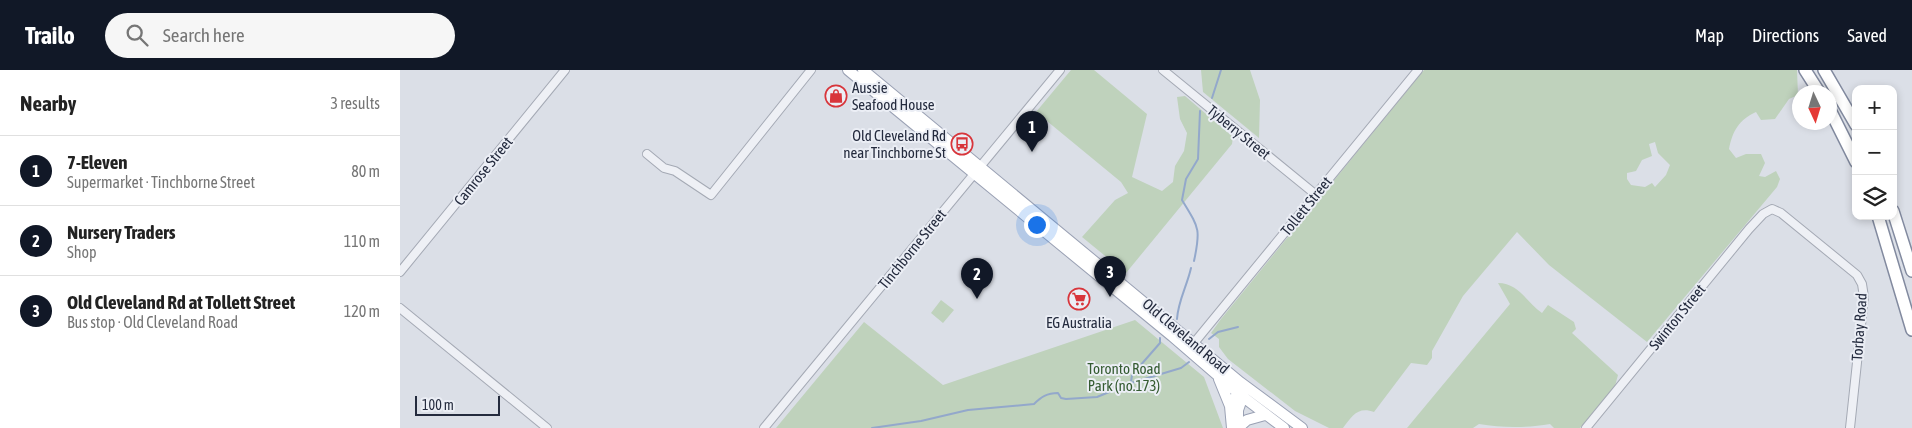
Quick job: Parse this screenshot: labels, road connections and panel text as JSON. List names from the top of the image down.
{
  "streets": {
    "main road": ["Old Cleveland Road"],
    "street": [
      "Tyberry Street",
      "Camrose Street",
      "Tollett Street",
      "Tinchborne Street",
      "Swinton Street",
      "Torbay Road"
    ]
  },
  "crossings": [
    ["Tyberry Street", "Tollett Street"],
    ["Tollett Street", "Old Cleveland Road"],
    ["Tinchborne Street", "Old Cleveland Road"],
    ["Swinton Street", "Torbay Road"]
  ],
  "parks": ["Toronto Road Park (no.173)"],
  "places": {
    "shop": ["Aussie Seafood House"],
    "bus stop": ["Old Cleveland Rd near Tinchborne St"],
    "supermarket": ["EG Australia"]
  },
  "scale_bar": "100 m",
  "north": "bottom",
  "page": {
    "header": "Trailo",
    "search": "Search here",
    "nav": ["Map", "Directions", "Saved"],
    "heading": ["Nearby", "3 results"],
    "map_buttons": ["+", "−"],
    "pins": ["1", "3", "2"],
    "list": [
      {
        "mark": "1",
        "name": "7-Eleven",
        "note": "Supermarket · Tinchborne Street",
        "value": "80 m"
      },
      {
        "mark": "2",
        "name": "Nursery Traders",
        "note": "Shop",
        "value": "110 m"
      },
      {
        "mark": "3",
        "name": "Old Cleveland Rd at Tollett Street",
        "note": "Bus stop · Old Cleveland Road",
        "value": "120 m"
      }
    ],
    "scale": "100 m"
  }
}
